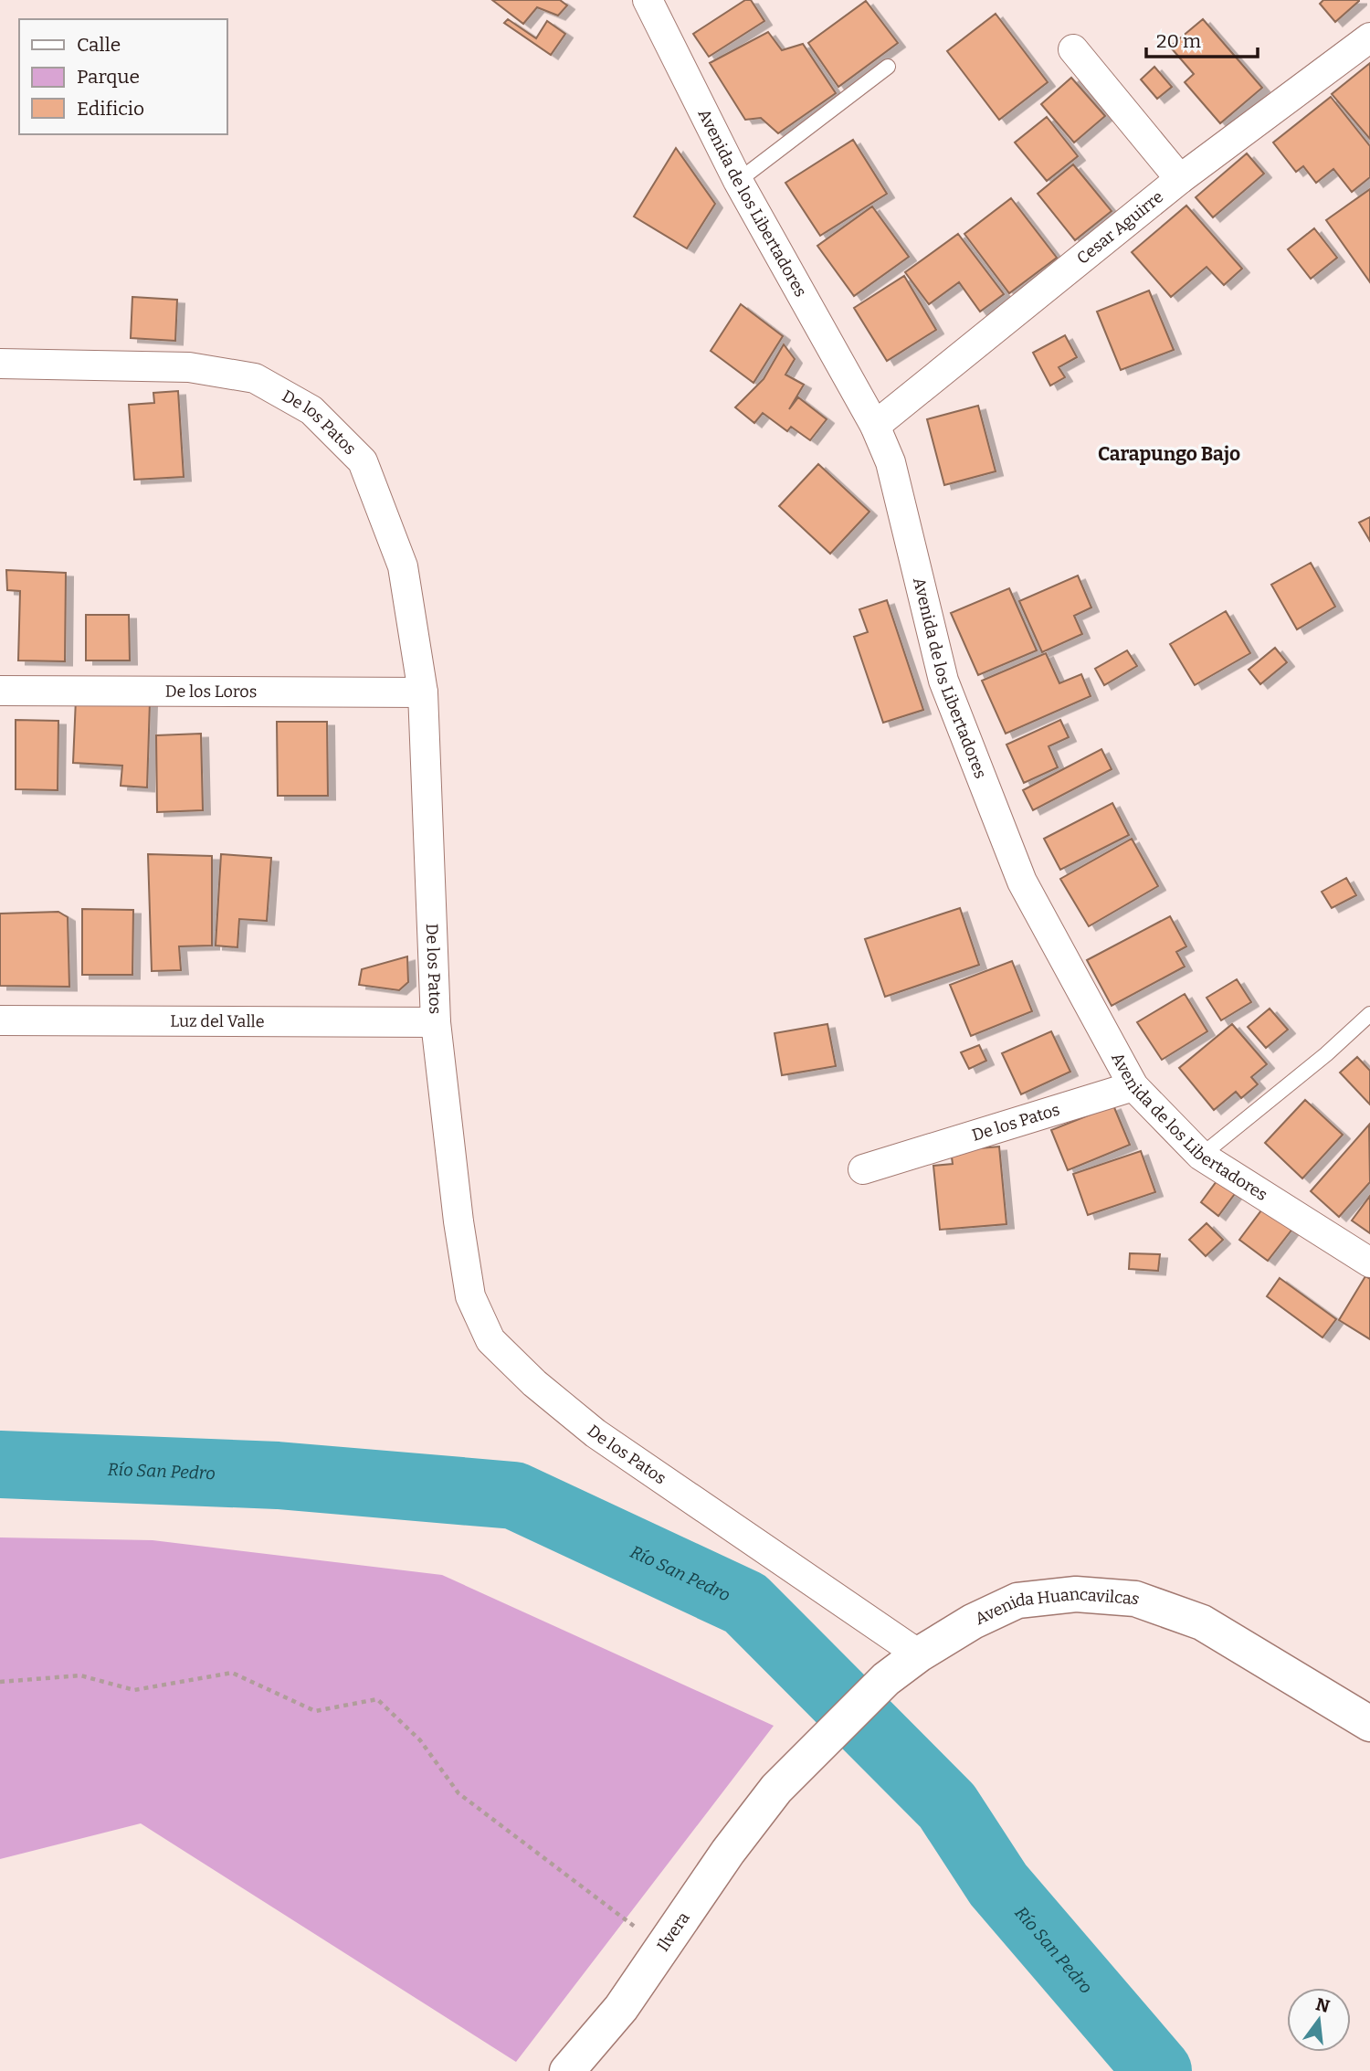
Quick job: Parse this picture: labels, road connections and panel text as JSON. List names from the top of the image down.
{
  "streets": {
    "street": [
      "Avenida de los Libertadores",
      "Cesar Aguirre",
      "De los Patos",
      "De los Loros",
      "Luz del Valle",
      "Avenida Huancavilcas",
      "Ilvera"
    ]
  },
  "crossings": [
    ["Avenida de los Libertadores", "Cesar Aguirre"],
    ["Avenida de los Libertadores", "De los Patos"],
    ["De los Patos", "De los Loros"],
    ["De los Patos", "Luz del Valle"],
    ["De los Patos", "Avenida Huancavilcas"],
    ["Avenida Huancavilcas", "Ilvera"]
  ],
  "districts": ["Carapungo Bajo"],
  "water": ["Río San Pedro"],
  "legend": ["Calle", "Parque", "Edificio"],
  "scale_bar": "20 m",
  "north": "top"
}
